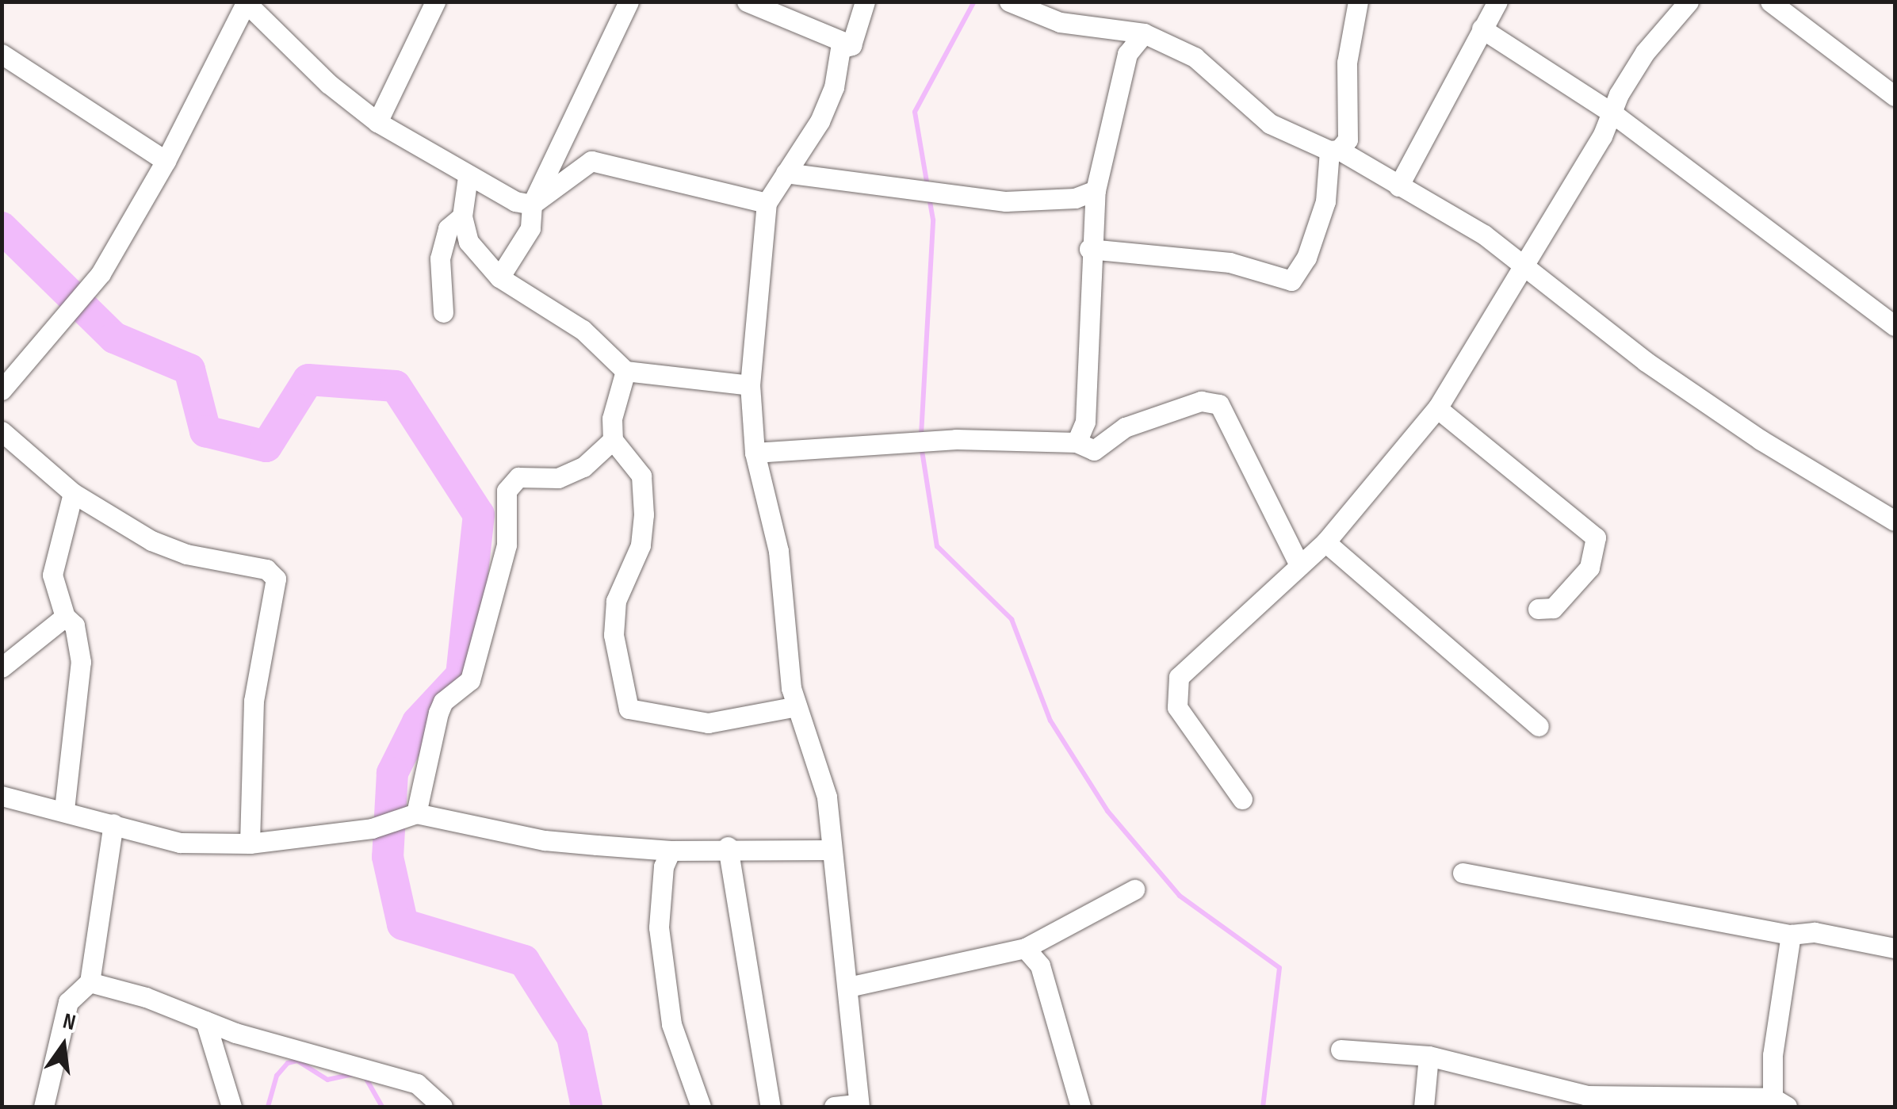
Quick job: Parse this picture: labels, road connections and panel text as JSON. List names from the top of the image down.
{
  "north": "top"
}
